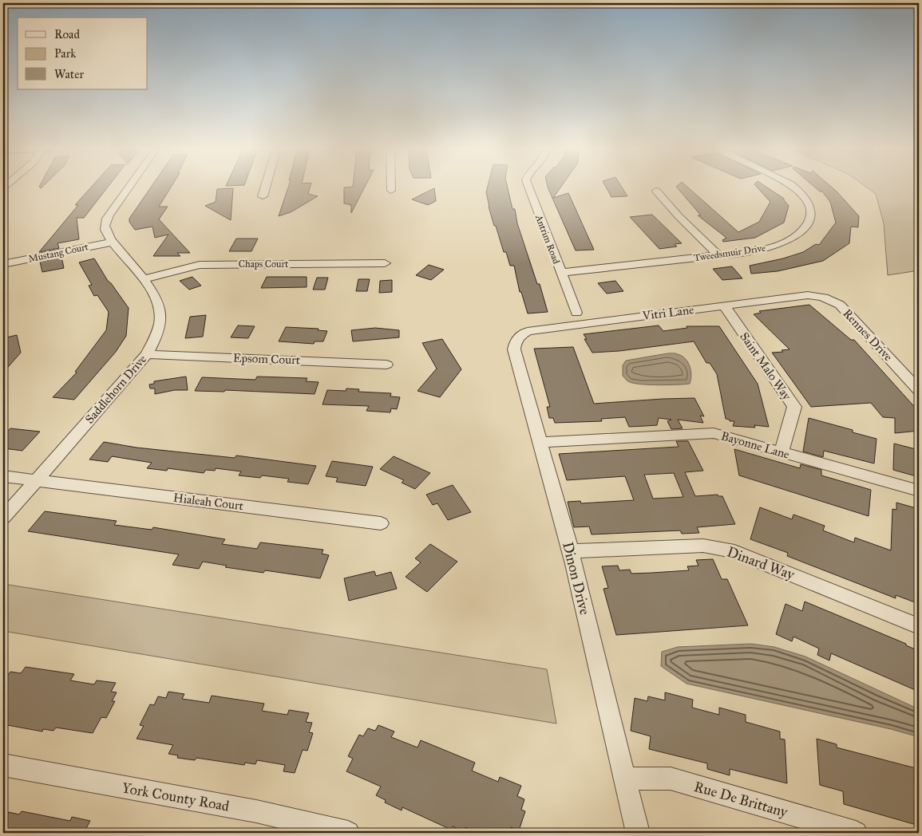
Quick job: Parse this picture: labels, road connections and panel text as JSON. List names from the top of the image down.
{
  "streets": {
    "street": [
      "Antrim Road",
      "Mustang Court",
      "Tweedsmuir Drive",
      "Chaps Court",
      "Vitri Lane",
      "Rennes Drive",
      "Epsom Court",
      "Saint Malo Way",
      "Saddlehorn Drive",
      "Bayonne Lane",
      "Hialeah Court",
      "Dinard Way",
      "Dinon Drive",
      "York County Road",
      "Rue De Brittany"
    ]
  },
  "crossings": [
    ["Antrim Road", "Tweedsmuir Drive"],
    ["Mustang Court", "Saddlehorn Drive"],
    ["Chaps Court", "Saddlehorn Drive"],
    ["Vitri Lane", "Rennes Drive"],
    ["Vitri Lane", "Saint Malo Way"],
    ["Vitri Lane", "Dinon Drive"],
    ["Epsom Court", "Saddlehorn Drive"],
    ["Saint Malo Way", "Bayonne Lane"],
    ["Saddlehorn Drive", "Hialeah Court"],
    ["Bayonne Lane", "Dinon Drive"],
    ["Dinard Way", "Dinon Drive"],
    ["Dinon Drive", "Rue De Brittany"]
  ],
  "legend": ["Road", "Park", "Water"]
}
